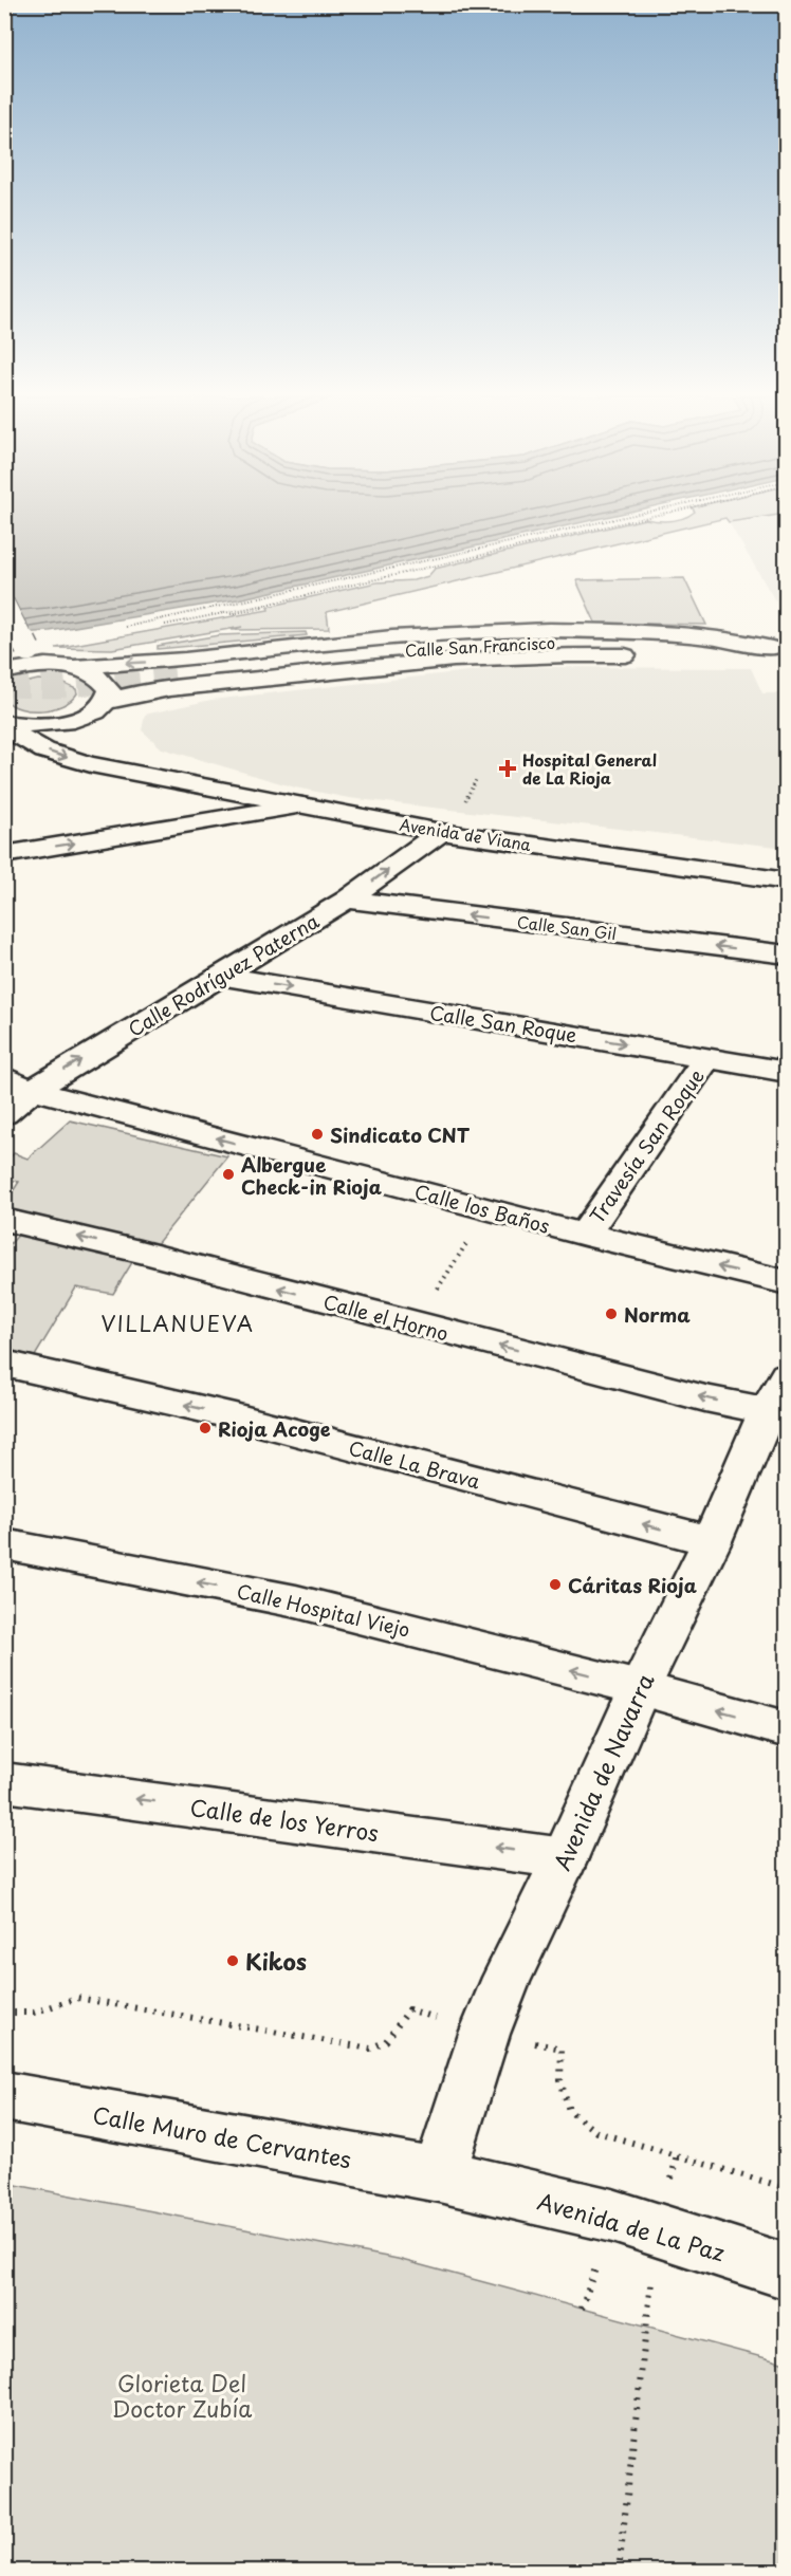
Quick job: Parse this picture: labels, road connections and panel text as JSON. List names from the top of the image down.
{
  "streets": {
    "street": [
      "Calle San Francisco",
      "Avenida de Viana",
      "Calle San Gil",
      "Calle Rodríguez Paterna",
      "Calle San Roque",
      "Travesía San Roque",
      "Calle los Baños",
      "Calle el Horno",
      "Calle La Brava",
      "Calle Hospital Viejo",
      "Avenida de Navarra",
      "Calle de los Yerros",
      "Calle Muro de Cervantes",
      "Avenida de La Paz"
    ]
  },
  "crossings": [
    ["Avenida de Viana", "Calle Rodríguez Paterna"],
    ["Calle San Gil", "Calle Rodríguez Paterna"],
    ["Calle Rodríguez Paterna", "Calle San Roque"],
    ["Calle Rodríguez Paterna", "Calle los Baños"],
    ["Calle San Roque", "Travesía San Roque"],
    ["Travesía San Roque", "Calle los Baños"],
    ["Calle el Horno", "Avenida de Navarra"],
    ["Calle La Brava", "Avenida de Navarra"],
    ["Calle Hospital Viejo", "Avenida de Navarra"],
    ["Avenida de Navarra", "Calle de los Yerros"],
    ["Avenida de Navarra", "Calle Muro de Cervantes"],
    ["Avenida de Navarra", "Avenida de La Paz"],
    ["Calle Muro de Cervantes", "Avenida de La Paz"]
  ],
  "one_way": [
    "Calle San Roque",
    "Calle los Baños",
    "Calle el Horno",
    "Calle La Brava",
    "Calle Hospital Viejo",
    "Calle de los Yerros"
  ],
  "districts": ["VILLANUEVA"],
  "parks": ["Glorieta Del Doctor Zubía"],
  "places": {
    "health": ["Hospital General de La Rioja"],
    "other": [
      "Sindicato CNT",
      "Albergue Check-in Rioja",
      "Norma",
      "Rioja Acoge",
      "Cáritas Rioja",
      "Kikos"
    ]
  }
}
